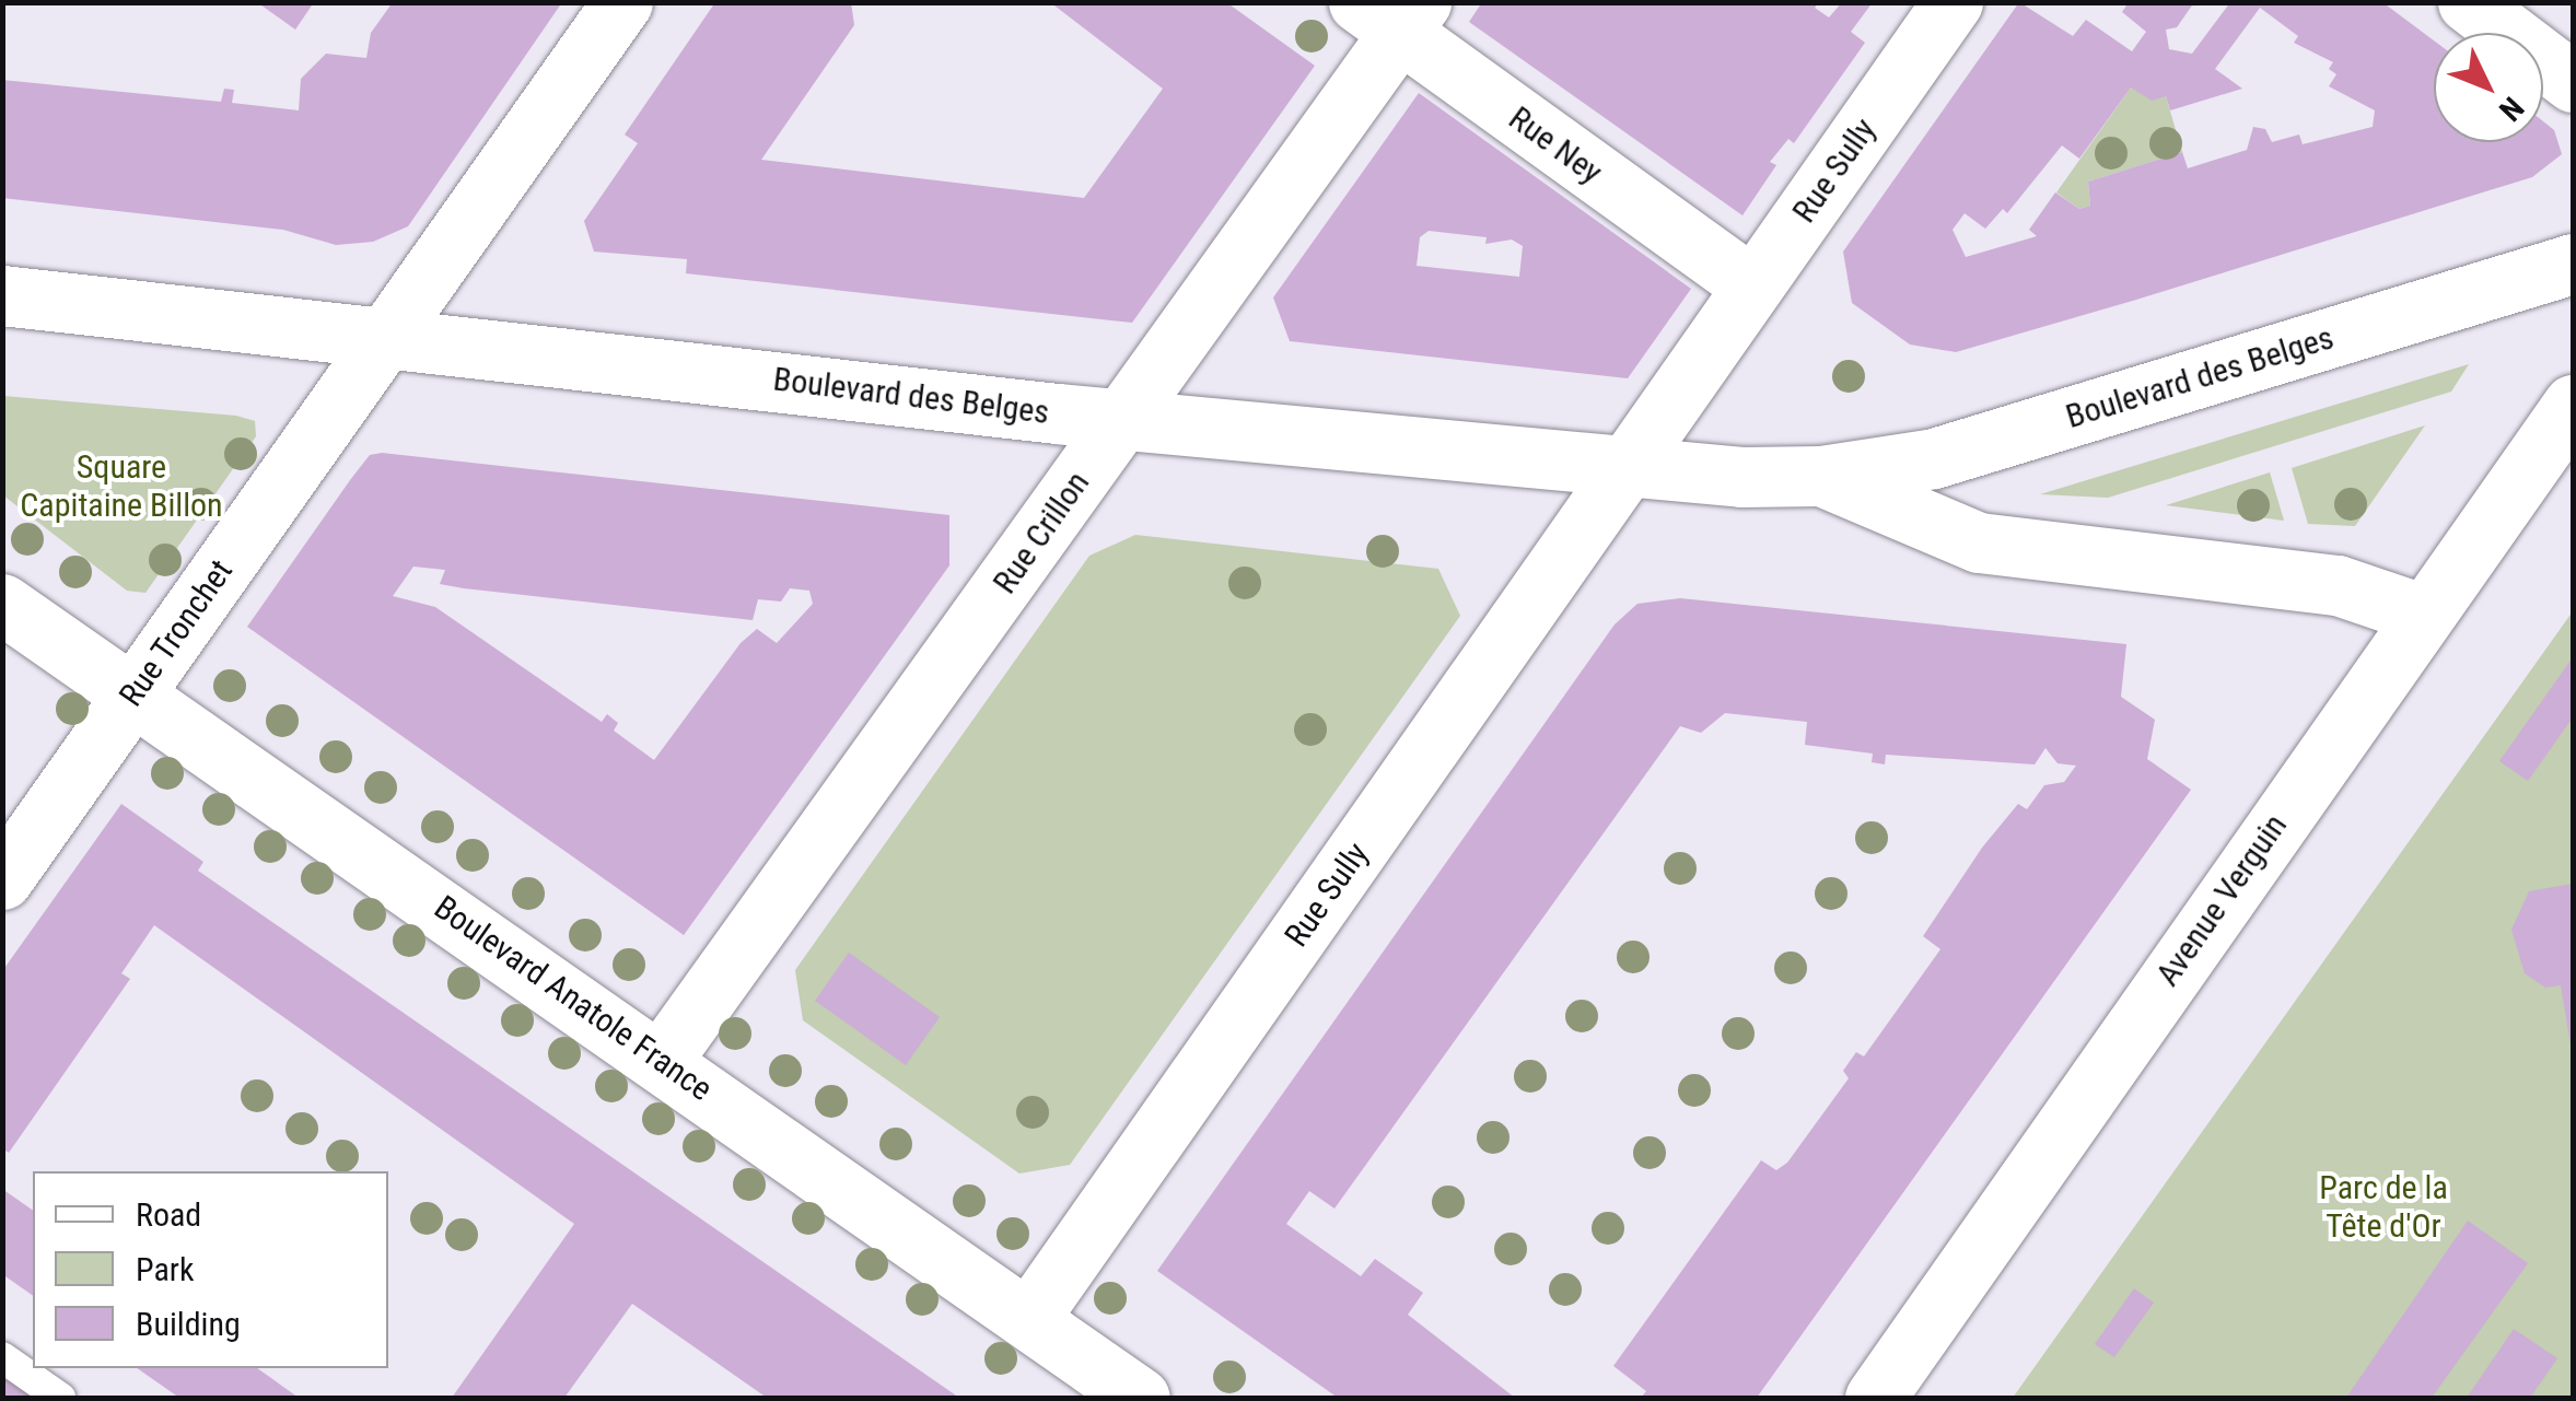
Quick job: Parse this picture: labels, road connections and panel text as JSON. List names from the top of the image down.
{
  "streets": {
    "street": [
      "Rue Ney",
      "Rue Sully",
      "Boulevard des Belges",
      "Rue Crillon",
      "Rue Tronchet",
      "Avenue Verguin",
      "Boulevard Anatole France"
    ]
  },
  "crossings": [
    ["Rue Ney", "Rue Sully"],
    ["Rue Ney", "Rue Crillon"],
    ["Rue Sully", "Boulevard des Belges"],
    ["Rue Sully", "Boulevard Anatole France"],
    ["Boulevard des Belges", "Rue Crillon"],
    ["Boulevard des Belges", "Rue Tronchet"],
    ["Boulevard des Belges", "Avenue Verguin"],
    ["Rue Crillon", "Boulevard Anatole France"],
    ["Rue Tronchet", "Boulevard Anatole France"]
  ],
  "parks": ["Square Capitaine Billon", "Parc de la Tête d'Or"],
  "legend": ["Road", "Park", "Building"],
  "north": "bottom right"
}
